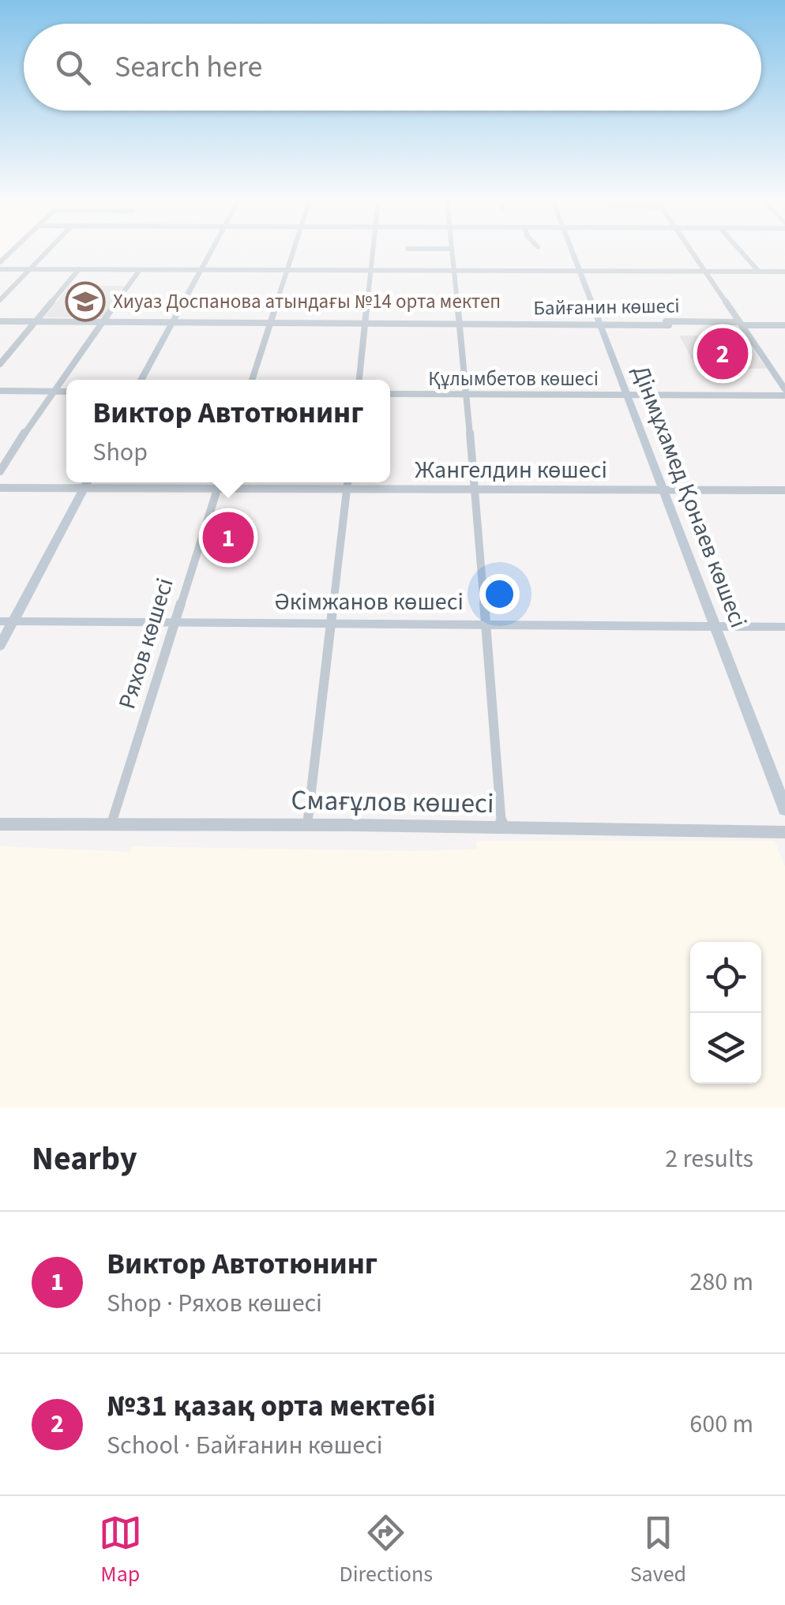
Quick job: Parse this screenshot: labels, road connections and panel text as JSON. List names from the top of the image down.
{
  "streets": {
    "street": [
      "Байғанин көшесі",
      "Құлымбетов көшесі",
      "Жангелдин көшесі",
      "Дінмұхамед Қонаев көшесі",
      "Әкімжанов көшесі",
      "Ряхов көшесі",
      "Смағұлов көшесі"
    ]
  },
  "crossings": [
    ["Байғанин көшесі", "Дінмұхамед Қонаев көшесі"],
    ["Құлымбетов көшесі", "Дінмұхамед Қонаев көшесі"],
    ["Жангелдин көшесі", "Дінмұхамед Қонаев көшесі"],
    ["Жангелдин көшесі", "Ряхов көшесі"],
    ["Дінмұхамед Қонаев көшесі", "Әкімжанов көшесі"],
    ["Әкімжанов көшесі", "Ряхов көшесі"],
    ["Ряхов көшесі", "Смағұлов көшесі"]
  ],
  "places": {
    "school or university": ["Хиуаз Доспанова атындағы №14 орта мектеп"]
  },
  "page": {
    "search": "Search here",
    "pins": ["2", "1"],
    "popup": ["Виктор Автотюнинг", "Shop"],
    "heading": ["Nearby", "2 results"],
    "list": [
      {
        "mark": "1",
        "name": "Виктор Автотюнинг",
        "note": "Shop · Ряхов көшесі",
        "value": "280 m"
      },
      {
        "mark": "2",
        "name": "№31 қазақ орта мектебі",
        "note": "School · Байғанин көшесі",
        "value": "600 m"
      }
    ],
    "nav": ["Map", "Directions", "Saved"]
  }
}
